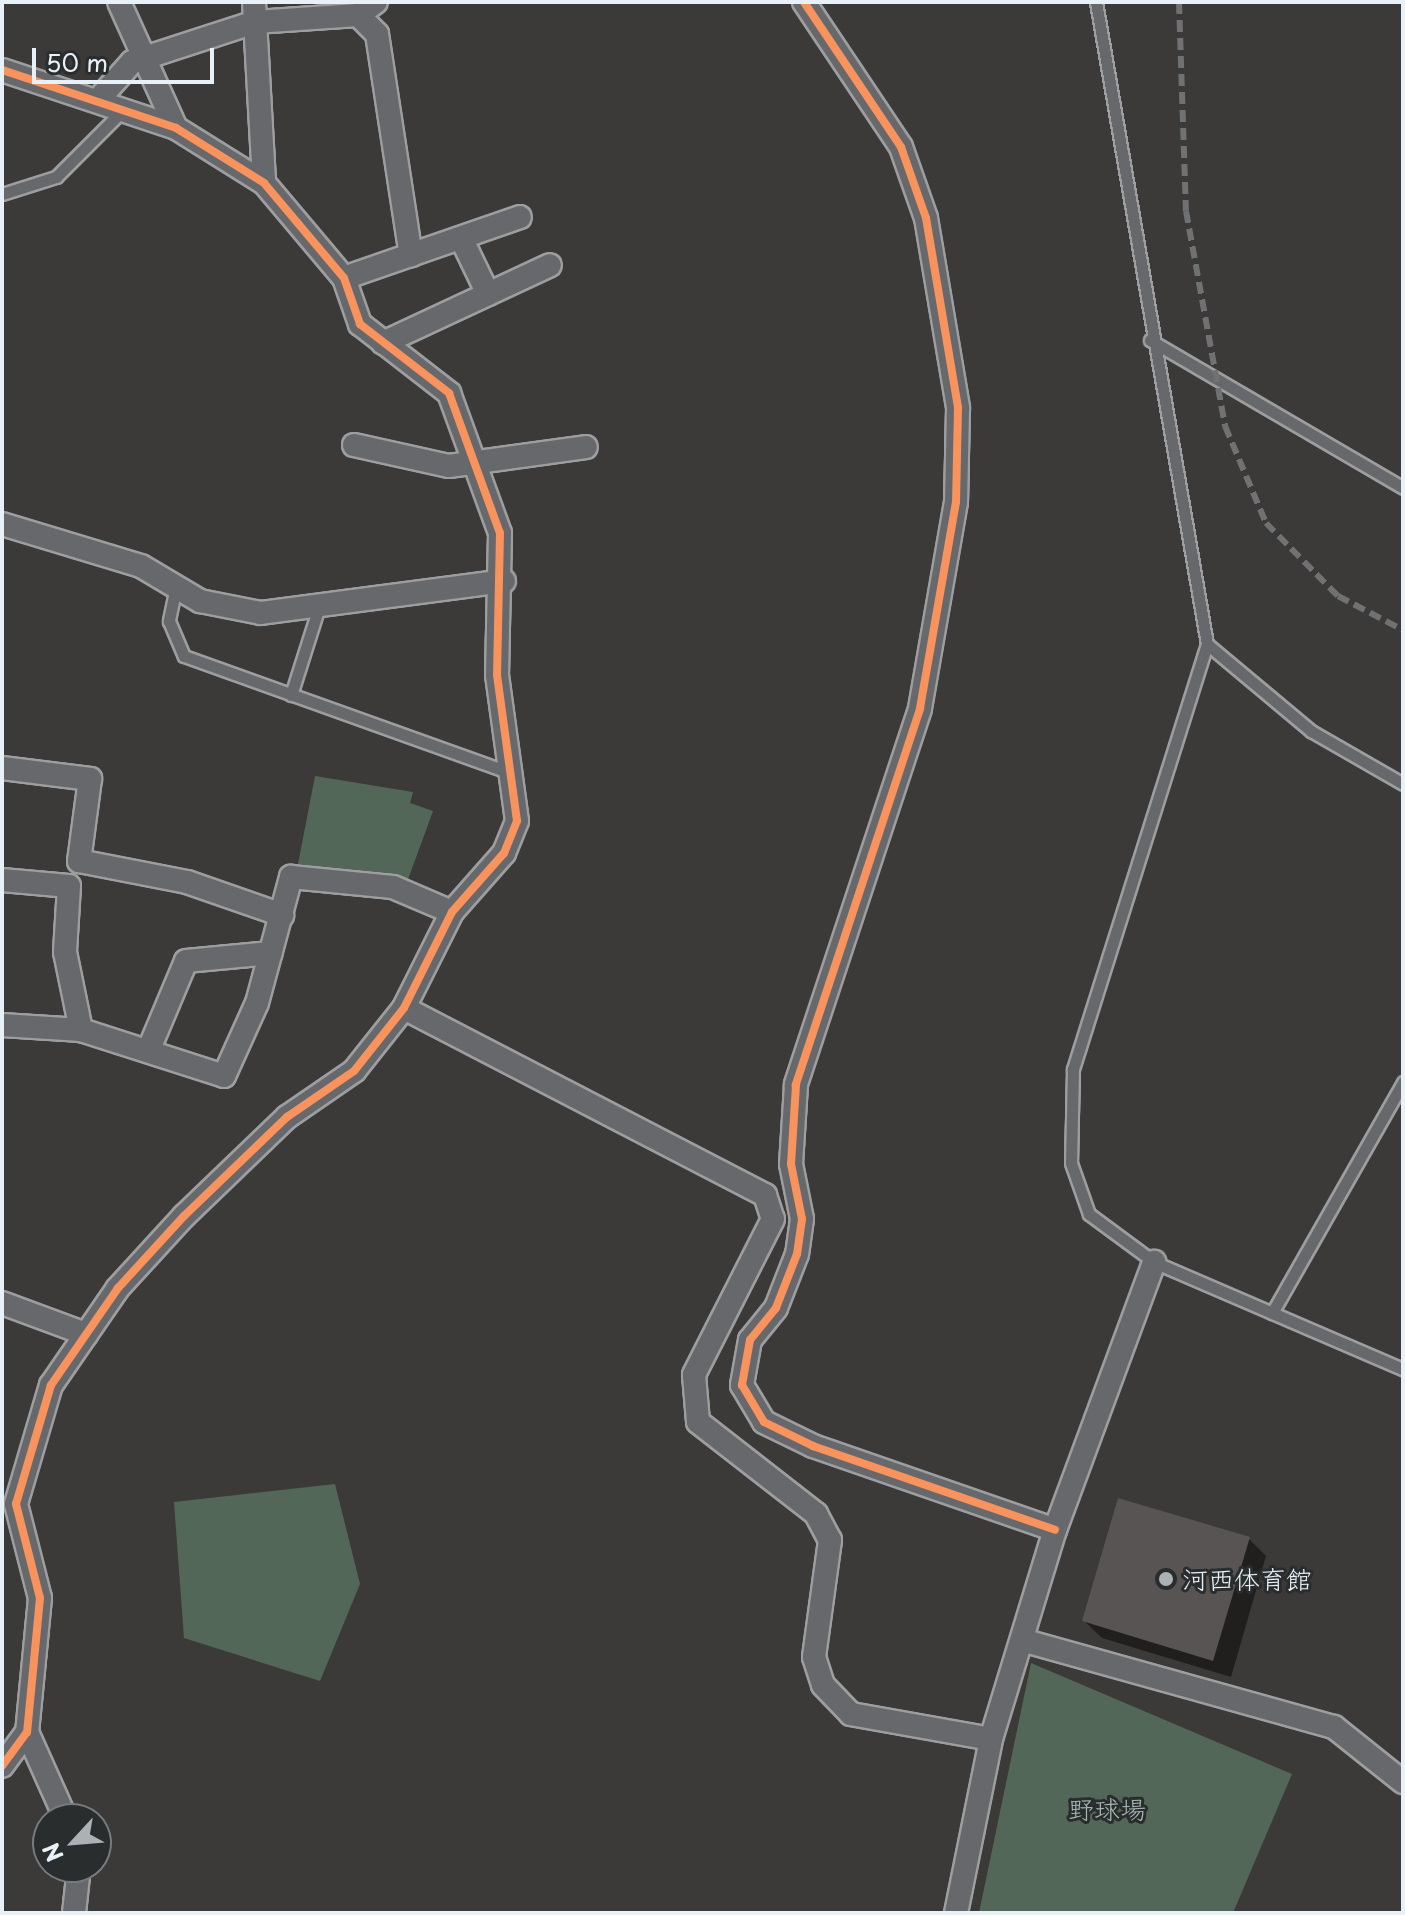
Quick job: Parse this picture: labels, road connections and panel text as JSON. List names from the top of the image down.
{
  "parks": ["野球場"],
  "places": ["河西体育館"],
  "scale_bar": "50 m",
  "north": "bottom left"
}
